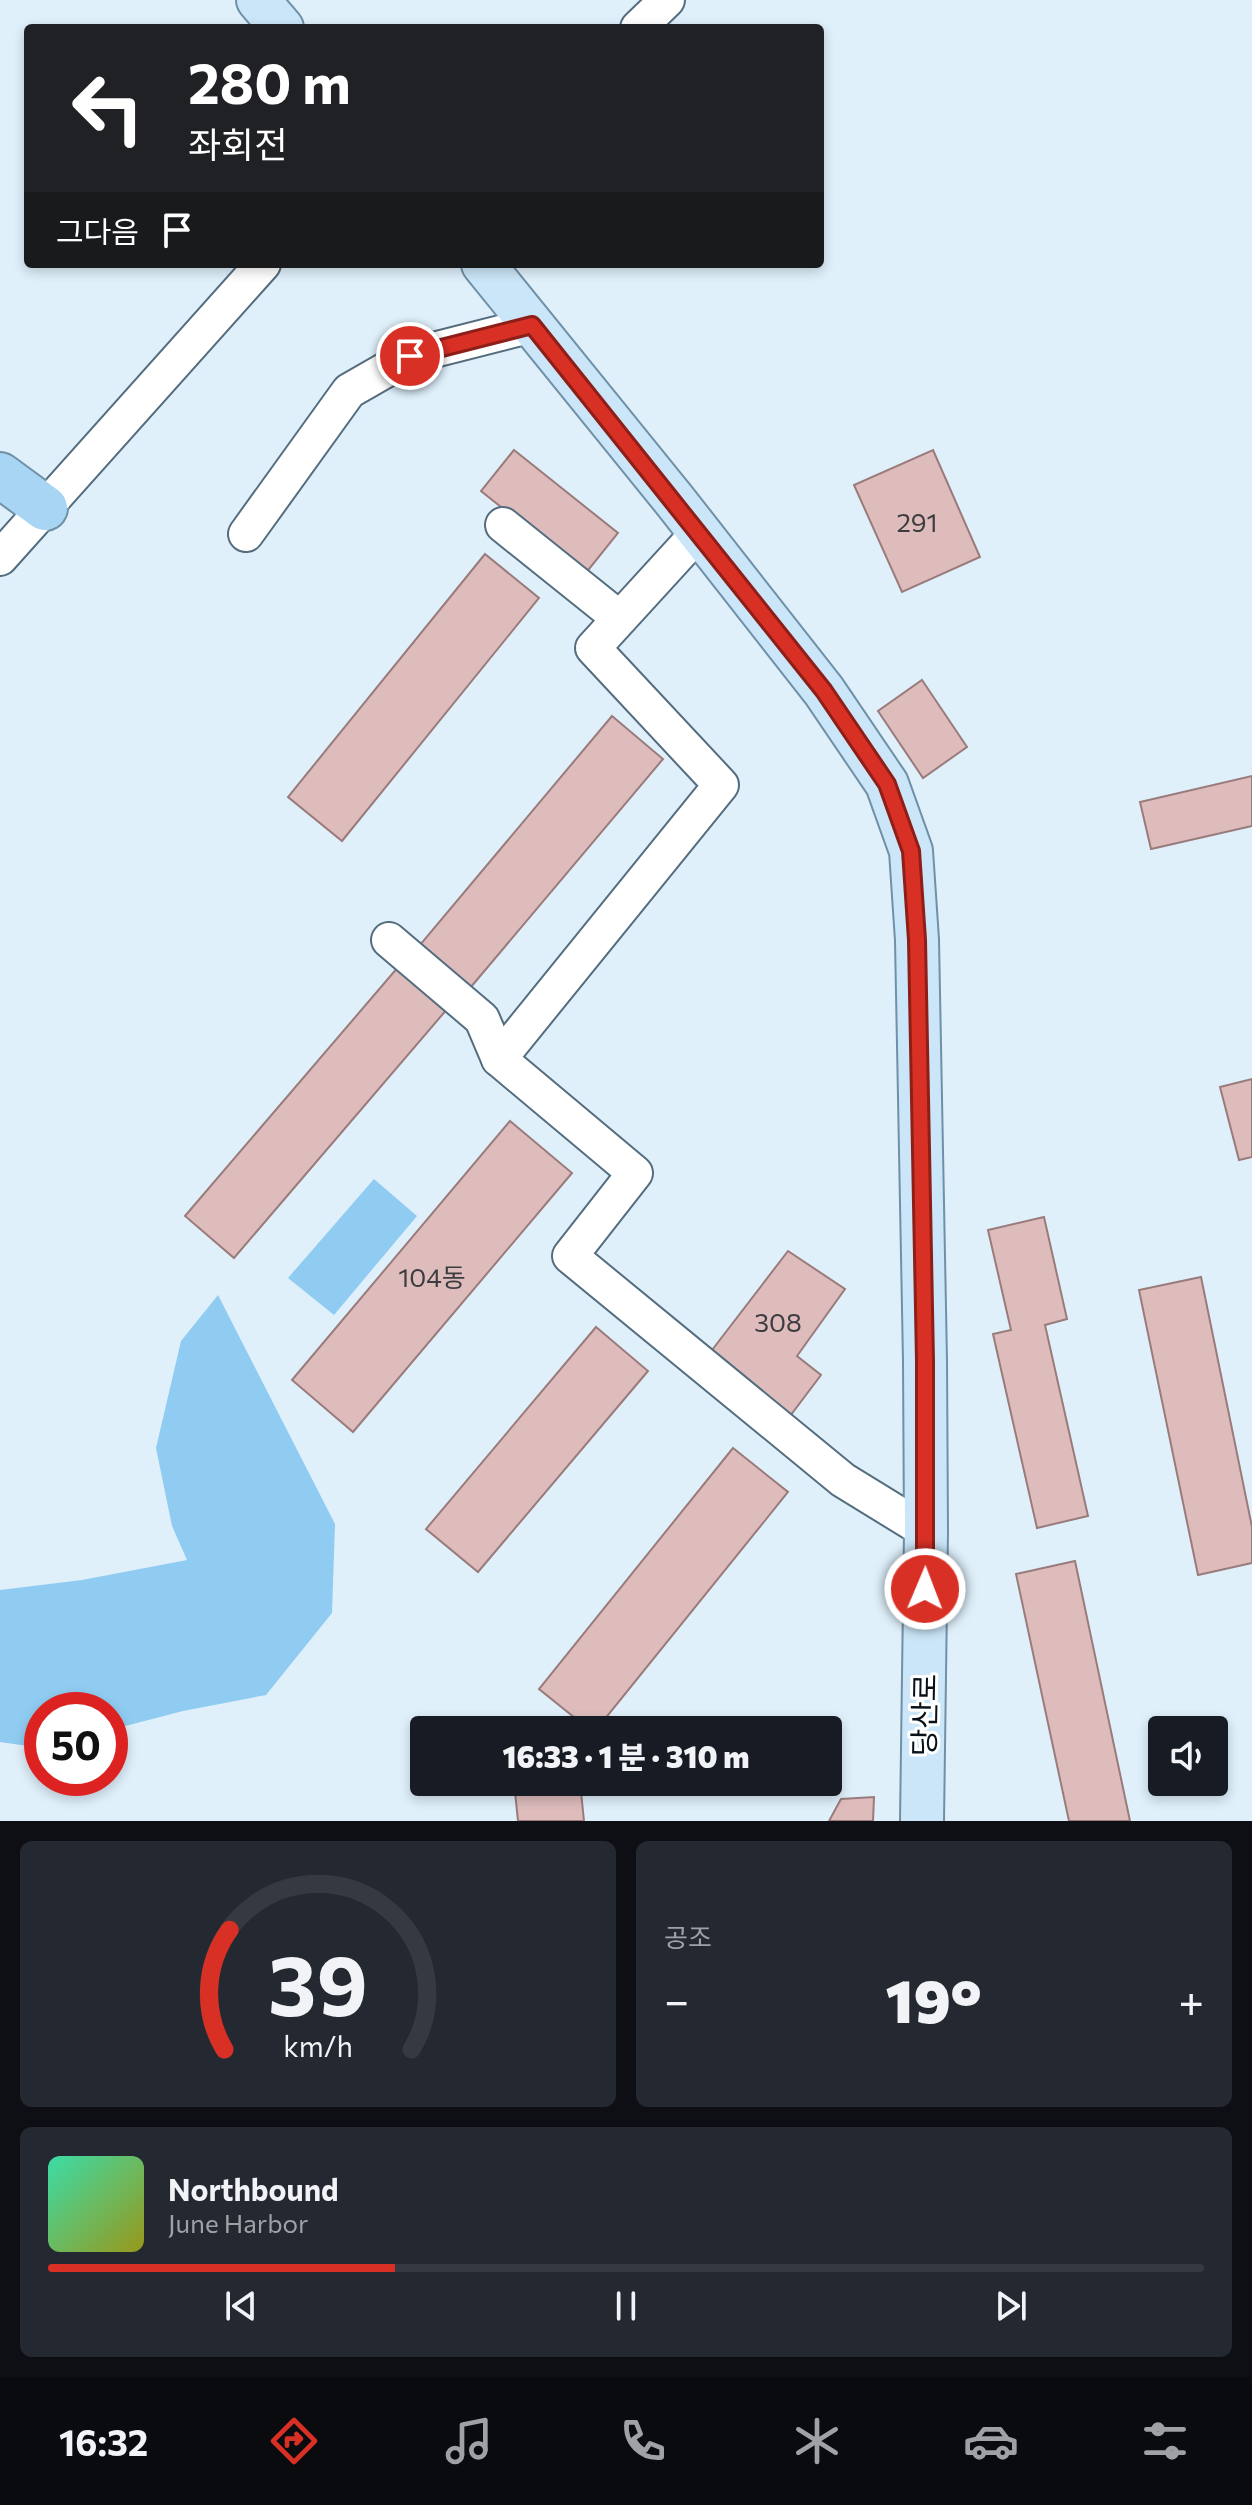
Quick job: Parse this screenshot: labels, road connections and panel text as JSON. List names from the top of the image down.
{
  "streets": {
    "main road": ["당산로"]
  },
  "house_numbers": ["291", "104동", "308"],
  "page": {
    "turn": ["280 m", "좌회전"],
    "then": "그다음",
    "limit": "50",
    "trip": "16:33 · 1 분 · 310 m",
    "tile": "공조",
    "heat": ["−", "19°", "+"],
    "song": ["Northbound", "June Harbor"],
    "tabs": "16:32",
    "gauge": ["39", "km/h"]
  }
}
